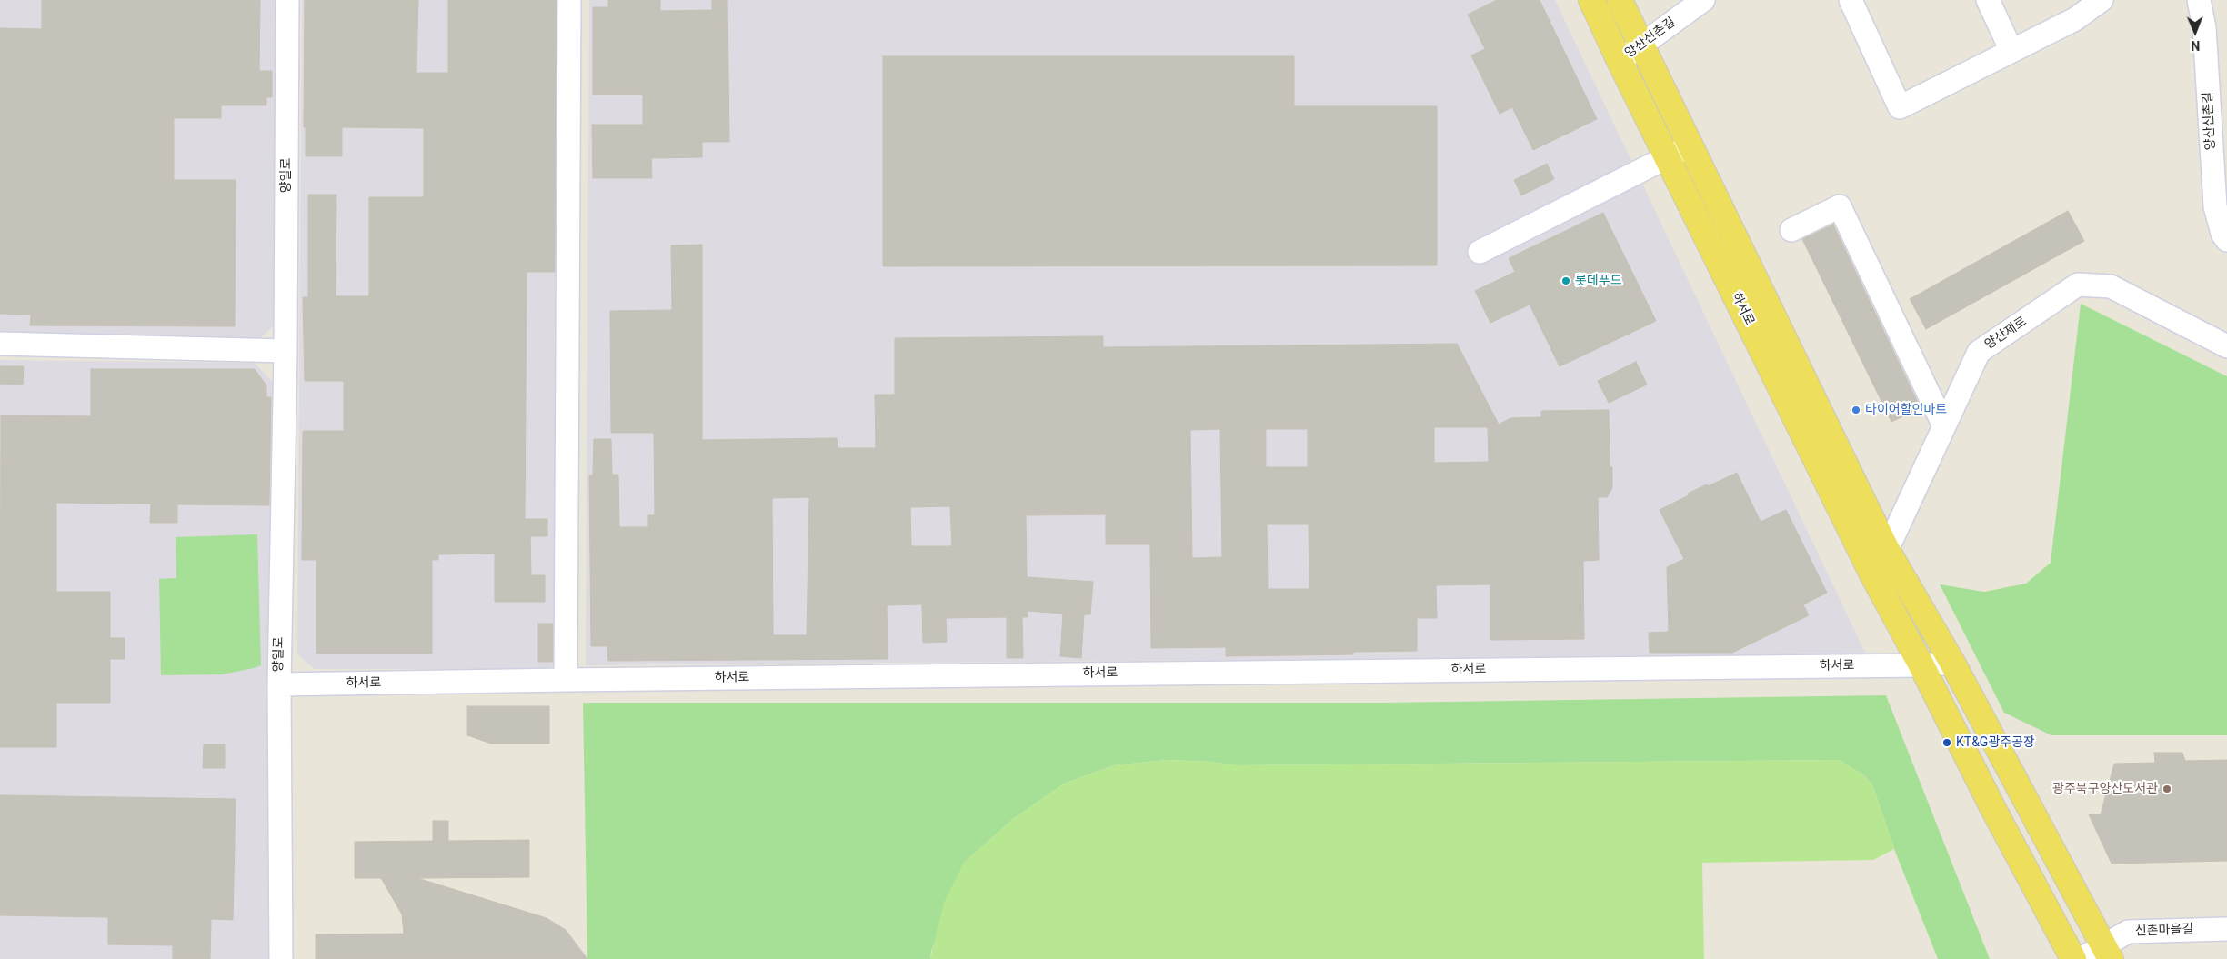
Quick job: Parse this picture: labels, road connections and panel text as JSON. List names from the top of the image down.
{
  "streets": {
    "main road": ["하서로"],
    "street": [
      "양산신촌길",
      "양일로",
      "양산제로",
      "신촌마을길"
    ]
  },
  "crossings": [
    ["양산신촌길", "하서로"],
    ["양일로", "하서로"],
    ["하서로", "양산제로"],
    ["하서로", "신촌마을길"]
  ],
  "places": [
    "롯데푸드",
    "타이어할인마트",
    "KT&G광주공장",
    "광주북구양산도서관"
  ],
  "north": "bottom"
}
